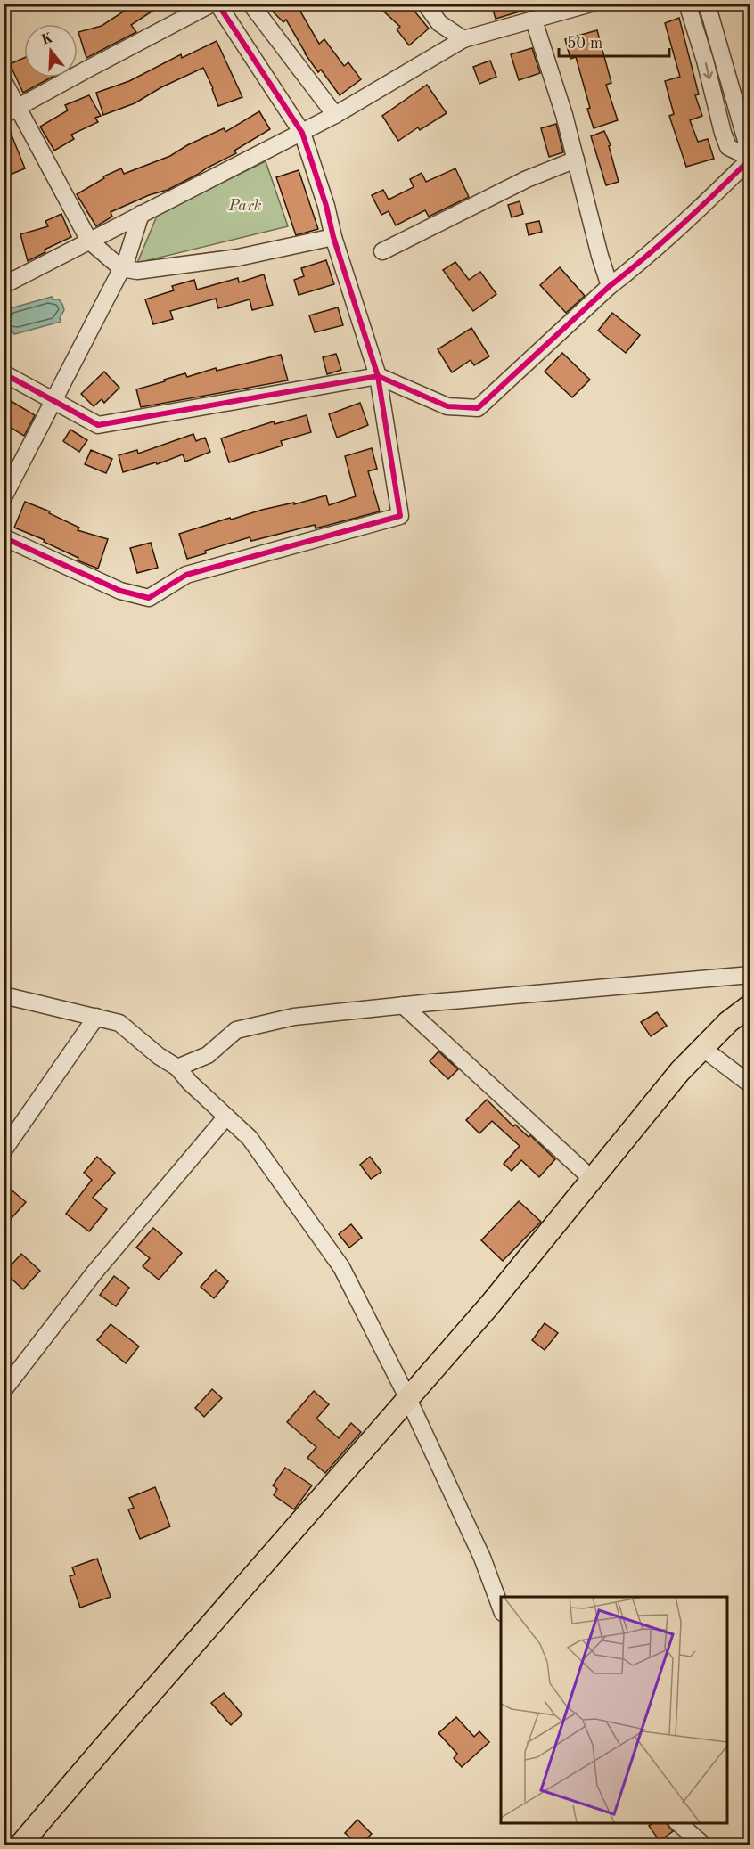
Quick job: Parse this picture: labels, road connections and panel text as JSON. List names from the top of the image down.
{
  "parks": ["Park"],
  "scale_bar": "50 m",
  "north": "top"
}
